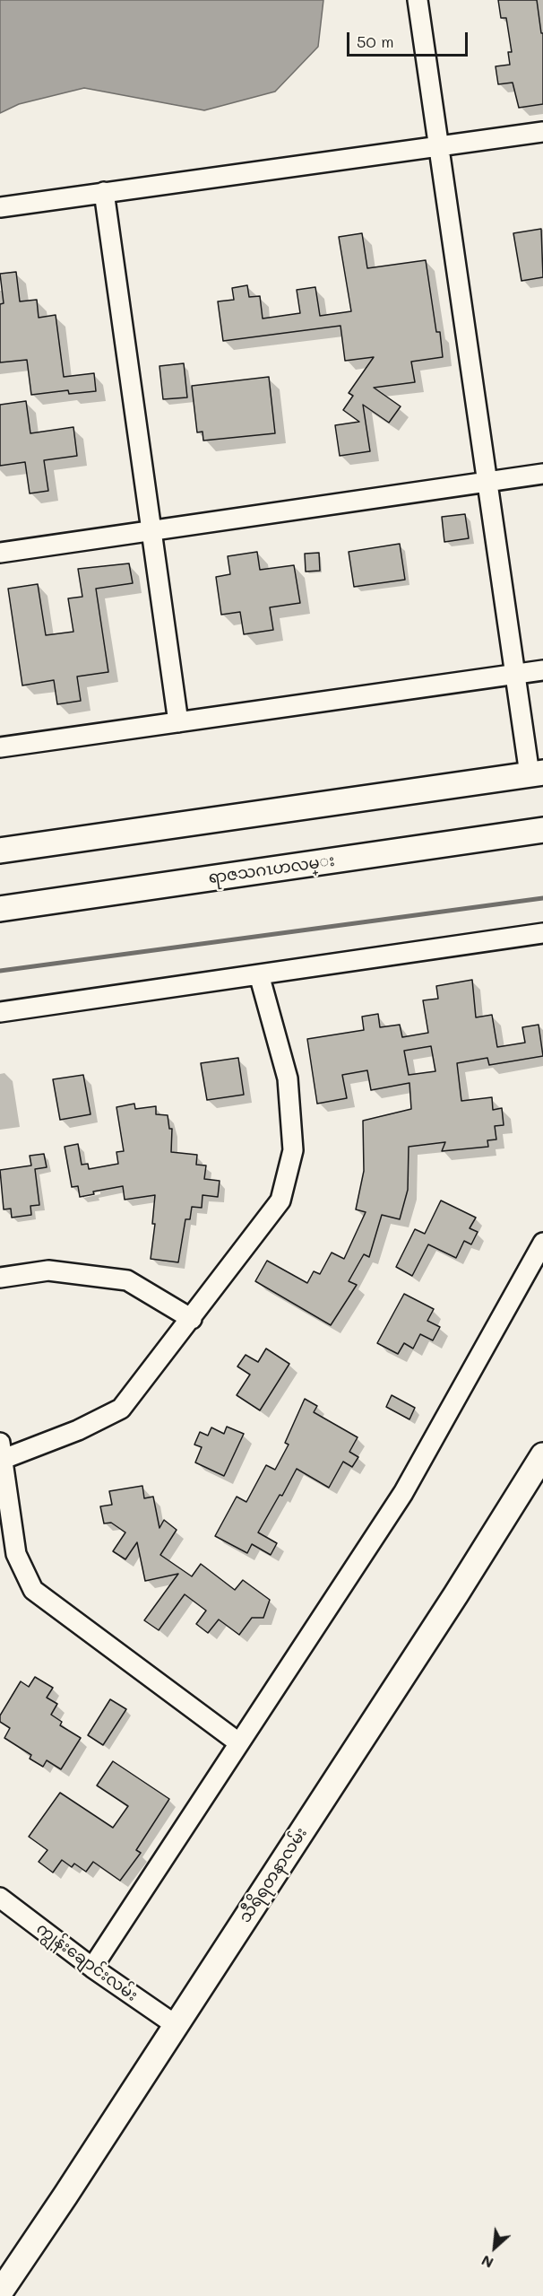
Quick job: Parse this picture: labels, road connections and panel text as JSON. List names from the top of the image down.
{
  "streets": {
    "main road": ["ရာဇသဂၤဟလမ္း", "သီရိရတနာလမ်း"],
    "street": ["ကျွန်းချောင်းလမ်း"]
  },
  "crossings": [
    ["သီရိရတနာလမ်း", "ကျွန်းချောင်းလမ်း"]
  ],
  "scale_bar": "50 m",
  "north": "bottom left"
}
